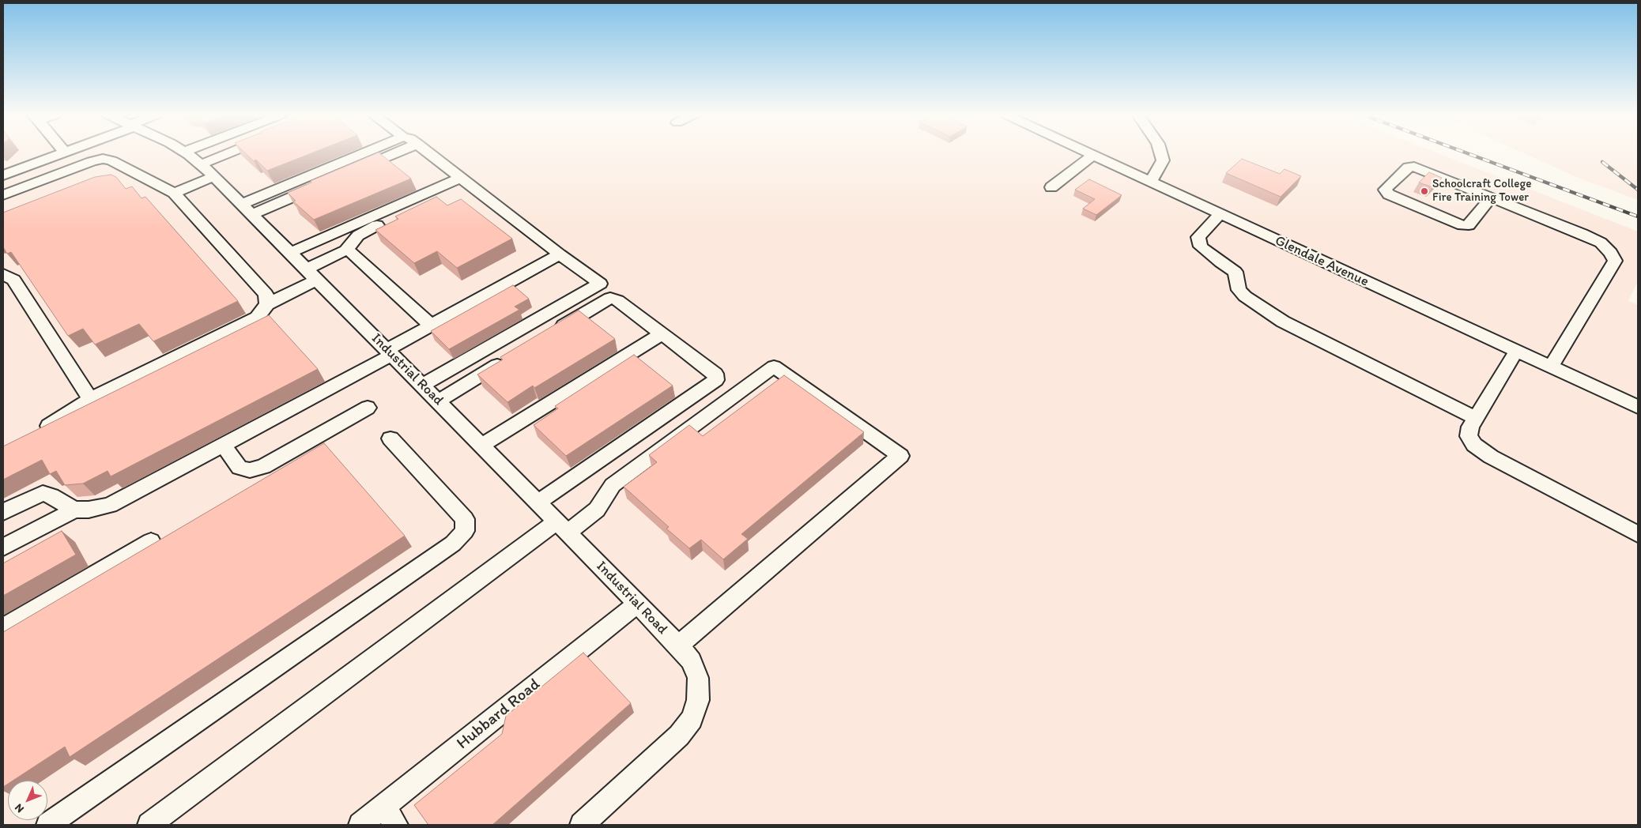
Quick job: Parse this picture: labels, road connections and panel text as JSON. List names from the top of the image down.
{
  "streets": {
    "street": ["Glendale Avenue", "Industrial Road", "Hubbard Road"]
  },
  "crossings": [
    ["Industrial Road", "Hubbard Road"]
  ],
  "places": ["Schoolcraft College Fire Training Tower"],
  "north": "bottom left"
}
